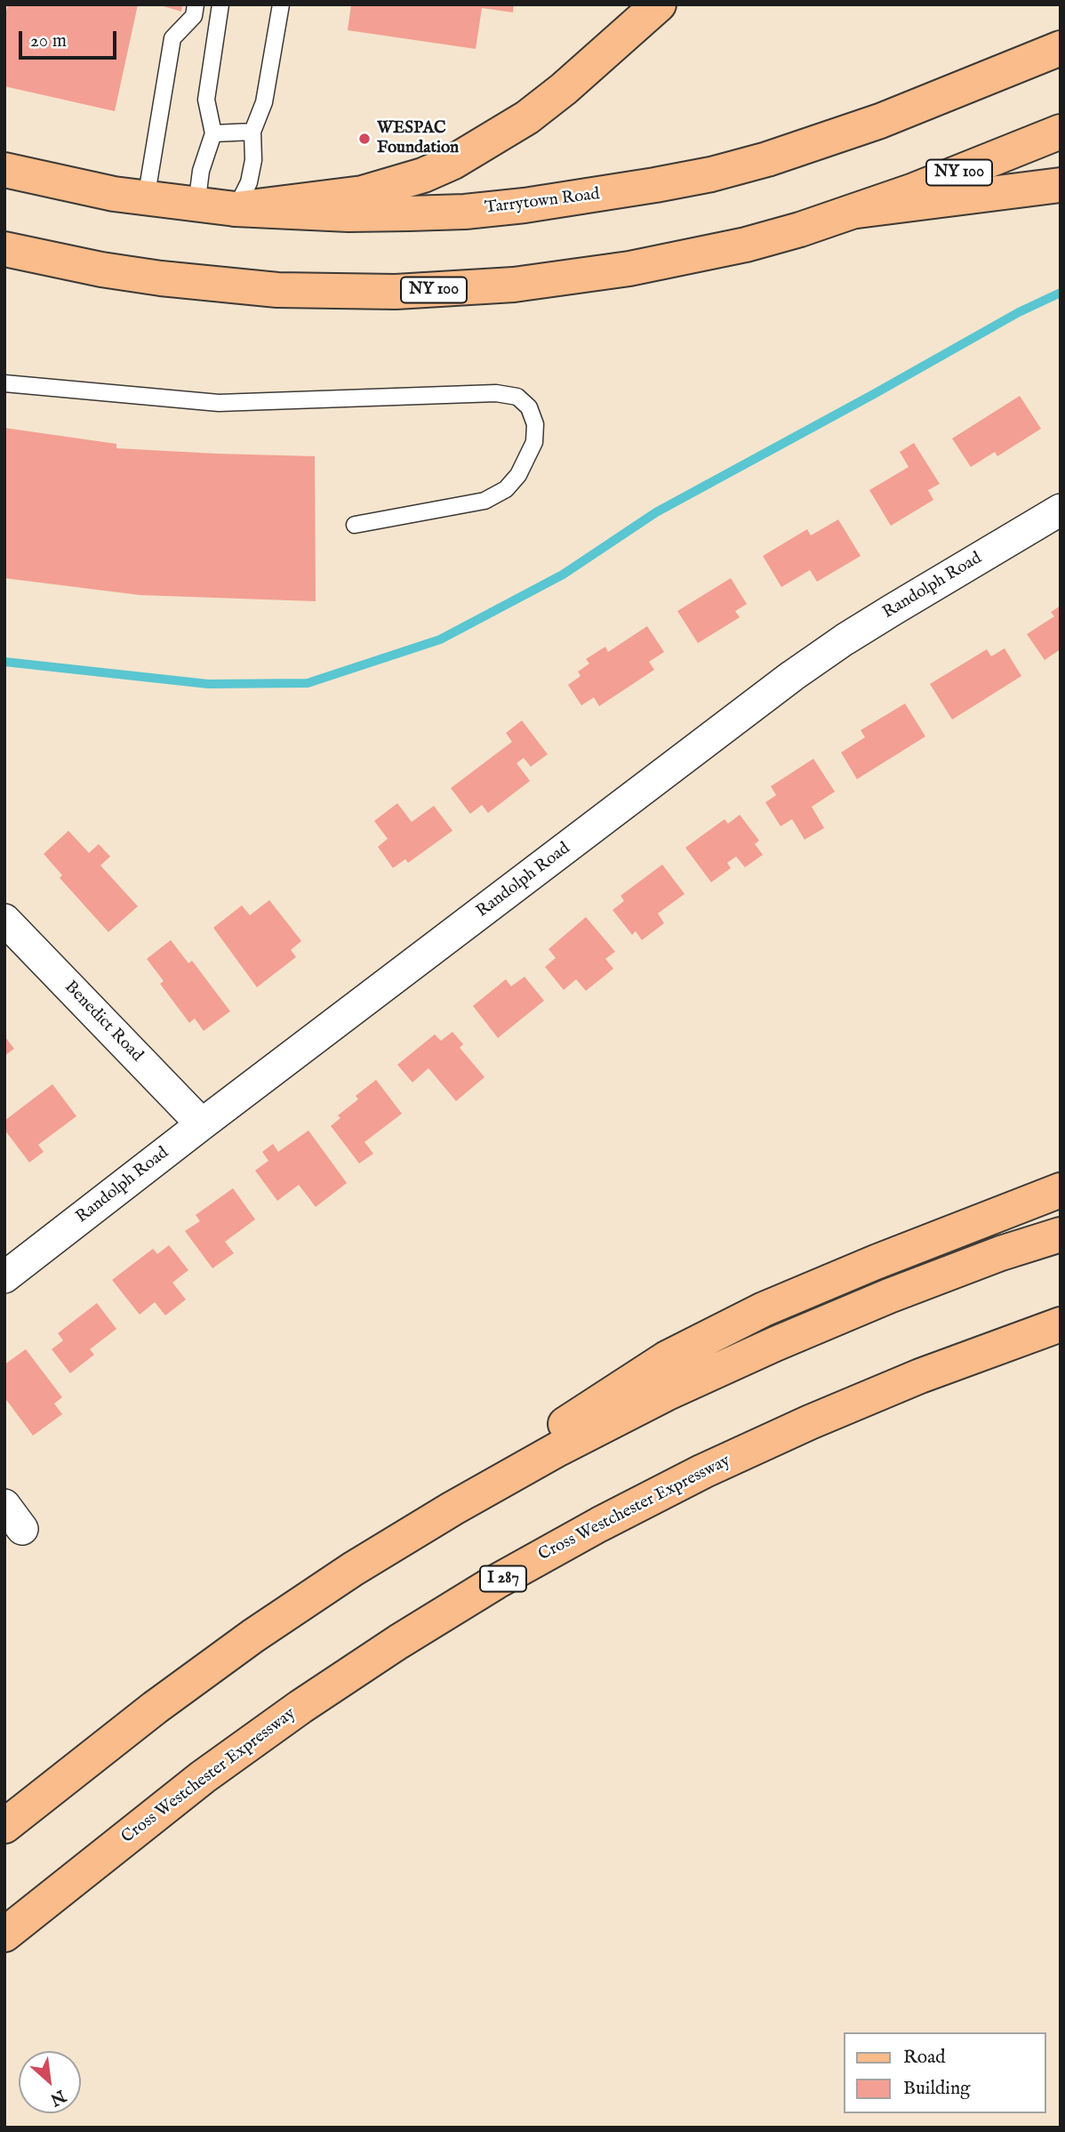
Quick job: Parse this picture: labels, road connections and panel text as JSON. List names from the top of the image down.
{
  "streets": {
    "main road": [
      "NY 100",
      "Tarrytown Road",
      "Cross Westchester Expressway",
      "I 287"
    ],
    "street": ["Randolph Road", "Benedict Road"]
  },
  "crossings": [
    ["Randolph Road", "Benedict Road"]
  ],
  "places": ["WESPAC Foundation"],
  "legend": ["Road", "Building"],
  "scale_bar": "20 m",
  "north": "bottom right"
}
